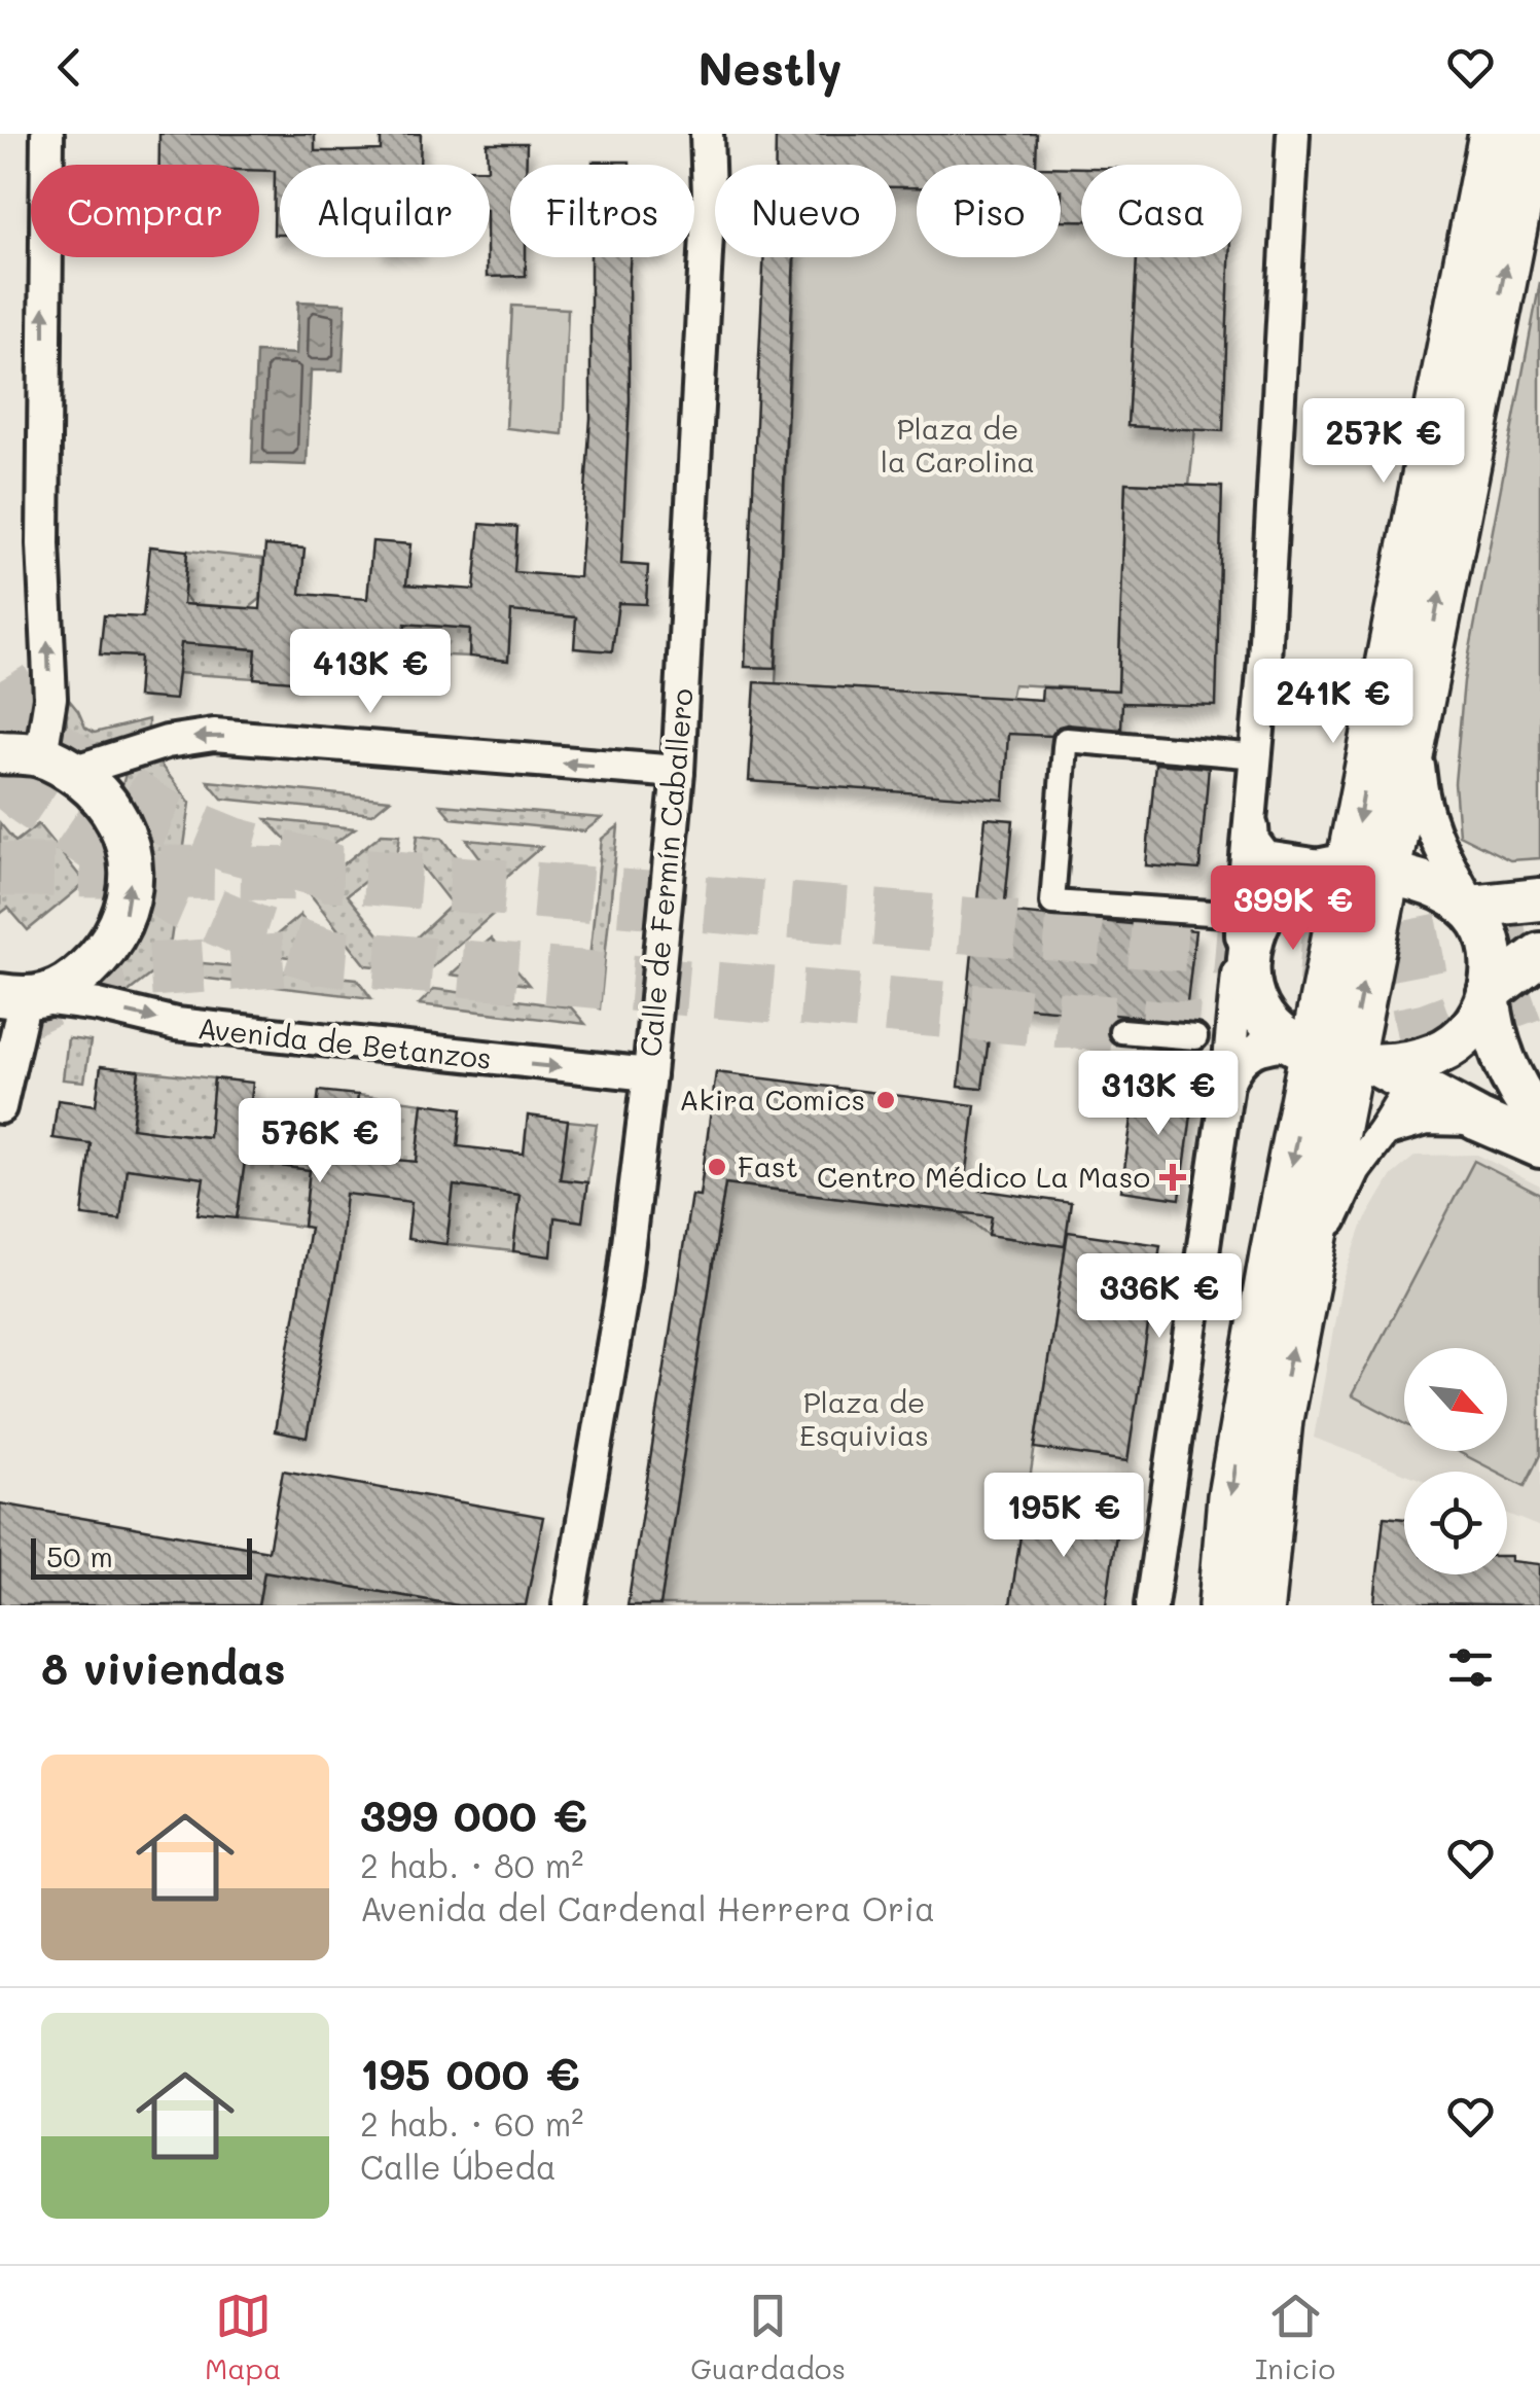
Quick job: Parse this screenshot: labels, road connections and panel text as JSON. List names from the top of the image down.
{
  "streets": {
    "street": ["Calle de Fermín Caballero", "Avenida de Betanzos"]
  },
  "crossings": [
    ["Calle de Fermín Caballero", "Avenida de Betanzos"]
  ],
  "one_way": ["Avenida de Betanzos"],
  "parks": ["Plaza de la Carolina", "Plaza de Esquivias"],
  "places": {
    "other": ["Akira Comics", "Fast"],
    "health": ["Centro Médico La Maso"]
  },
  "scale_bar": "50 m",
  "north": "bottom right",
  "page": {
    "header": "Nestly",
    "chip": [
      "Comprar",
      "Alquilar",
      "Filtros",
      "Nuevo",
      "Piso",
      "Casa"
    ],
    "price": [
      "257K €",
      "413K €",
      "241K €",
      "399K €",
      "313K €",
      "576K €",
      "336K €",
      "195K €"
    ],
    "scale": "50 m",
    "heading": "8 viviendas",
    "list": [
      {
        "name": "399 000 €",
        "note": "2 hab. · 80 m² · Avenida del Cardenal Herrera Oria"
      },
      {
        "name": "195 000 €",
        "note": "2 hab. · 60 m² · Calle Úbeda"
      }
    ],
    "tabs": ["Mapa", "Guardados", "Inicio"]
  }
}
